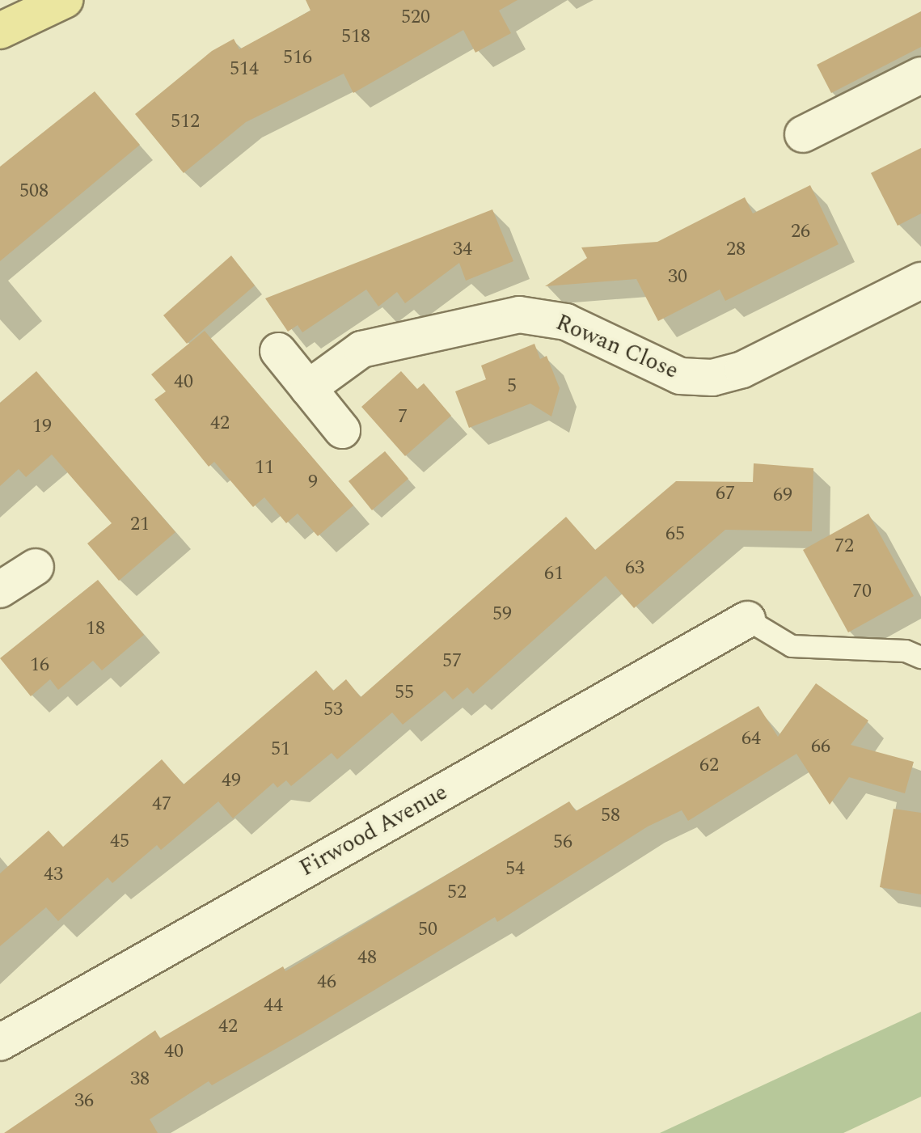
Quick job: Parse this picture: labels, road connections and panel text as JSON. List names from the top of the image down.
{
  "streets": {
    "street": ["Rowan Close", "Firwood Avenue"]
  },
  "house_numbers": [
    "520",
    "518",
    "516",
    "514",
    "512",
    "508",
    "26",
    "34",
    "28",
    "30",
    "40",
    "5",
    "7",
    "42",
    "19",
    "11",
    "9",
    "67",
    "69",
    "21",
    "65",
    "72",
    "63",
    "61",
    "70",
    "59",
    "18",
    "57",
    "16",
    "55",
    "53",
    "64",
    "66",
    "51",
    "62",
    "49",
    "47",
    "58",
    "45",
    "56",
    "54",
    "43",
    "52",
    "50",
    "48",
    "46",
    "44",
    "42",
    "40",
    "38",
    "36"
  ]
}
